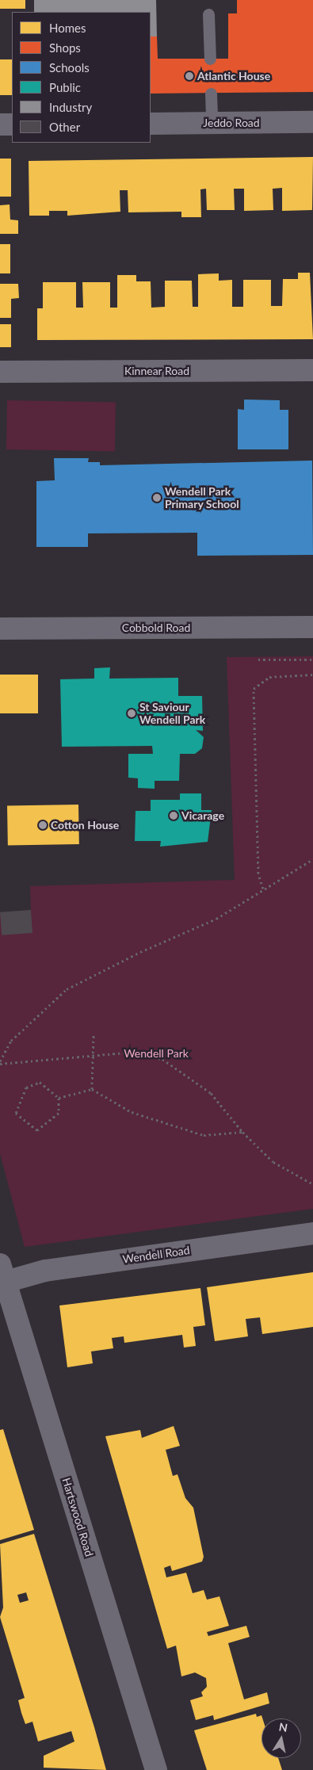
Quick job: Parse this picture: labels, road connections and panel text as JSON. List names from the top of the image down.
{
  "streets": {
    "street": [
      "Jeddo Road",
      "Kinnear Road",
      "Cobbold Road",
      "Wendell Road",
      "Hartswood Road"
    ]
  },
  "crossings": [
    ["Wendell Road", "Hartswood Road"]
  ],
  "parks": ["Wendell Park"],
  "places": [
    "Atlantic House",
    "Wendell Park Primary School",
    "St Saviour Wendell Park",
    "Vicarage",
    "Cotton House"
  ],
  "legend": [
    "Homes",
    "Shops",
    "Schools",
    "Public",
    "Industry",
    "Other"
  ],
  "north": "top"
}
